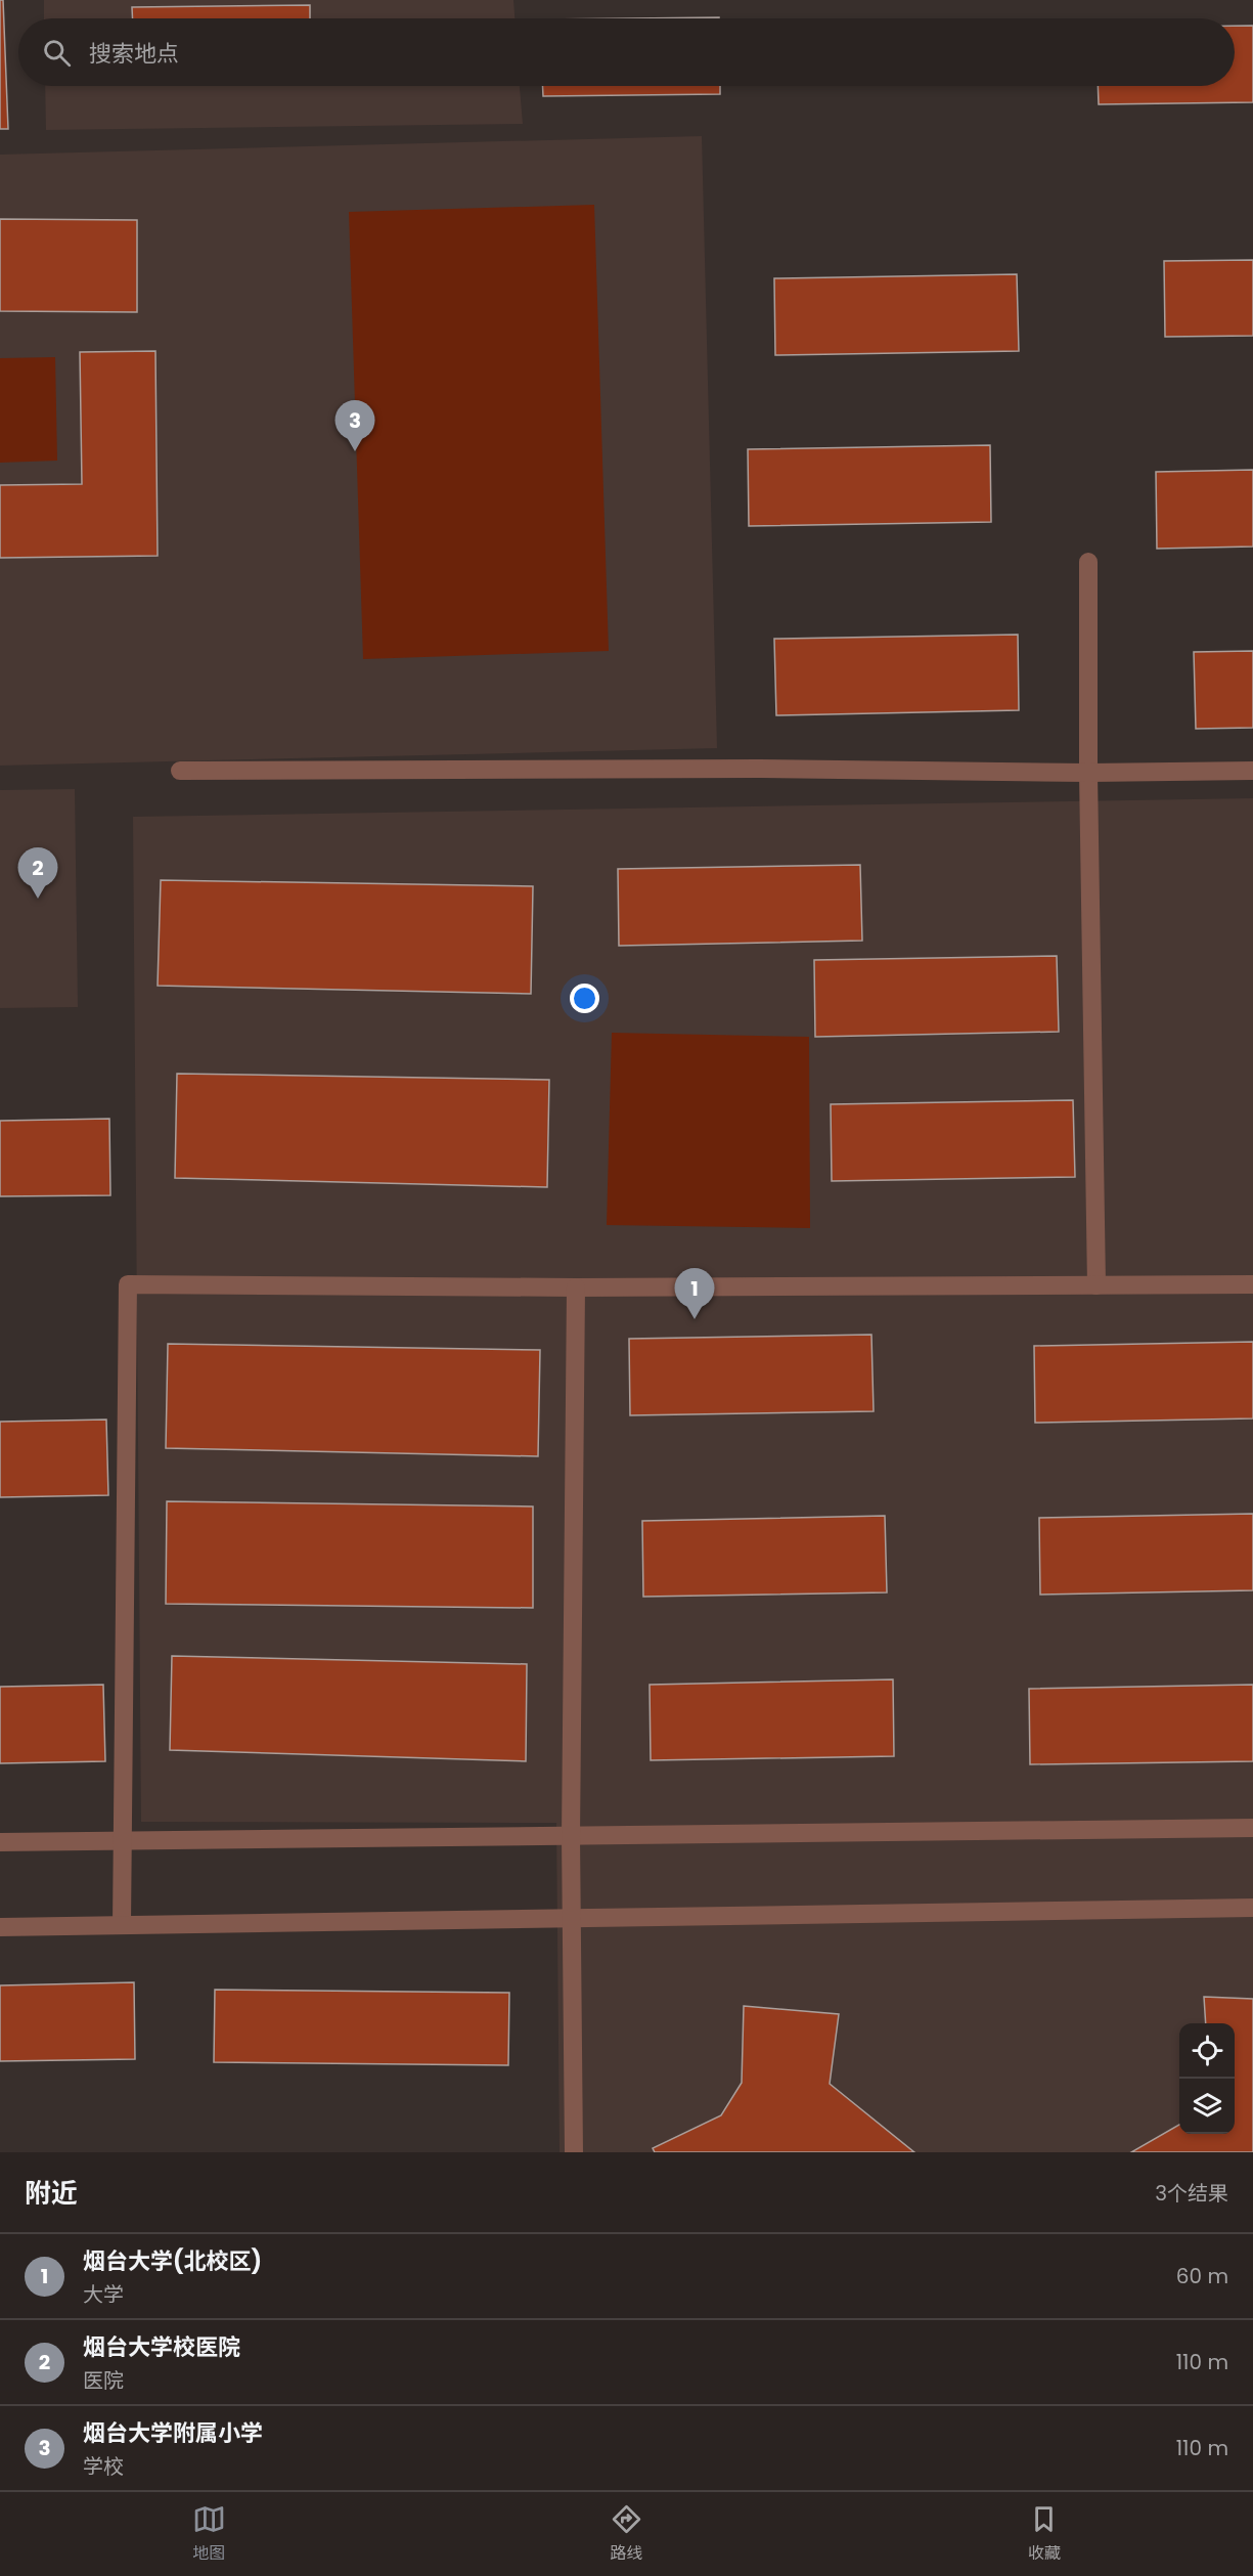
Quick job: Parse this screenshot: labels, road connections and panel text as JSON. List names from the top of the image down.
{
  "page": {
    "search": "搜索地点",
    "pins": ["3", "2", "1"],
    "heading": ["附近", "3个结果"],
    "list": [
      {
        "mark": "1",
        "name": "烟台大学(北校区)",
        "note": "大学",
        "value": "60 m"
      },
      {
        "mark": "2",
        "name": "烟台大学校医院",
        "note": "医院",
        "value": "110 m"
      },
      {
        "mark": "3",
        "name": "烟台大学附属小学",
        "note": "学校",
        "value": "110 m"
      }
    ],
    "nav": ["地图", "路线", "收藏"]
  }
}
